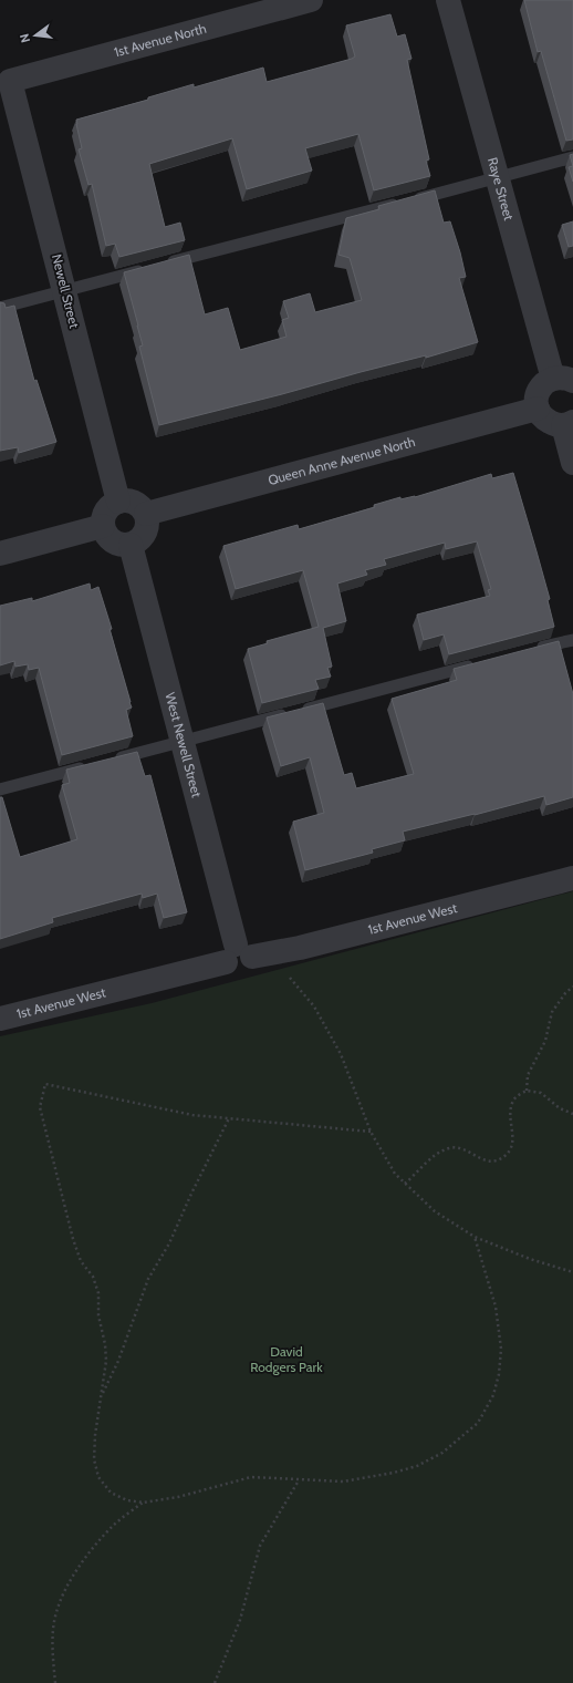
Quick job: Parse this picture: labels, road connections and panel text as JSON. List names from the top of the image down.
{
  "streets": {
    "street": [
      "1st Avenue North",
      "Raye Street",
      "Newell Street",
      "Queen Anne Avenue North",
      "West Newell Street",
      "1st Avenue West"
    ]
  },
  "crossings": [
    ["1st Avenue North", "Newell Street"],
    ["Newell Street", "Queen Anne Avenue North"],
    ["Newell Street", "West Newell Street"],
    ["Queen Anne Avenue North", "West Newell Street"],
    ["West Newell Street", "1st Avenue West"]
  ],
  "parks": ["David Rodgers Park"],
  "north": "left"
}
